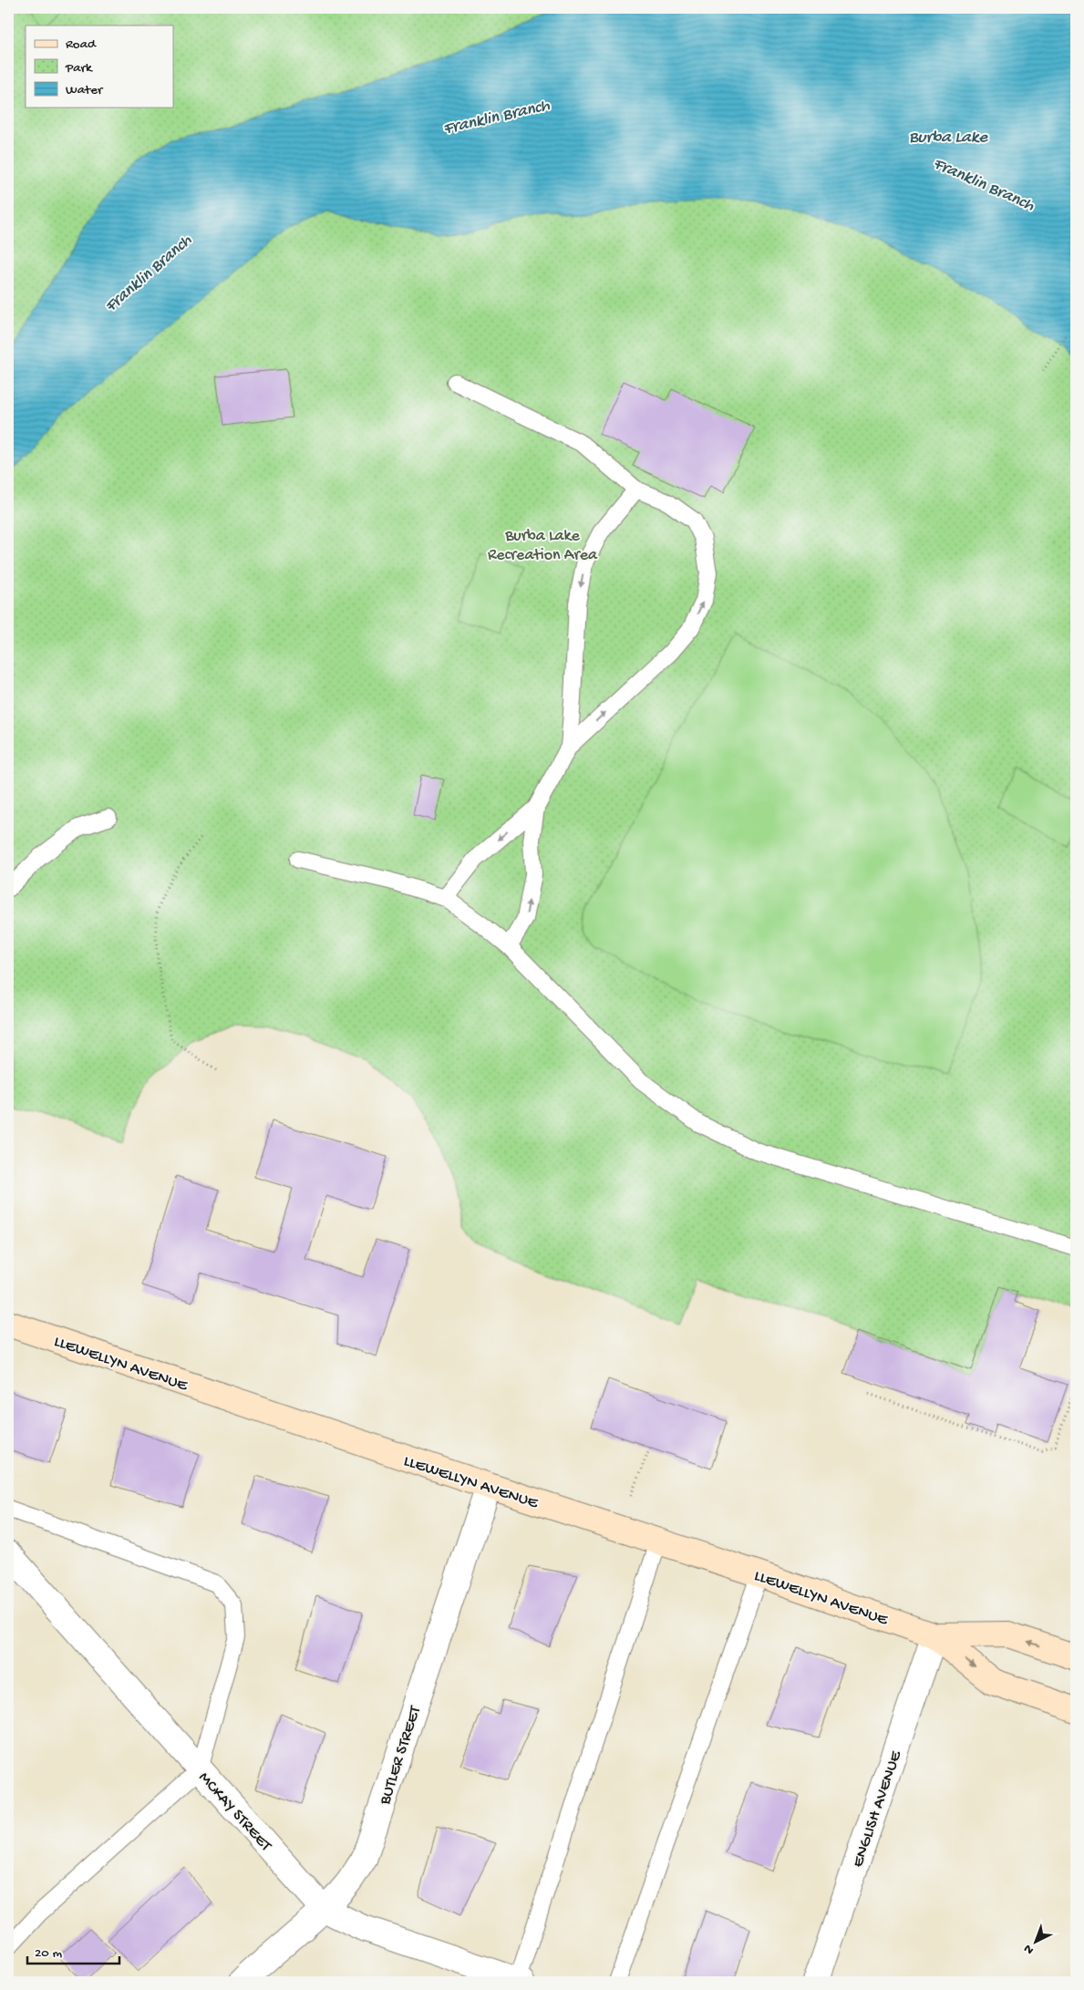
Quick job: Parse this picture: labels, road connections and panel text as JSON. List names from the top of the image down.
{
  "streets": {
    "street": [
      "LLEWELLYN AVENUE",
      "BUTLER STREET",
      "ENGLISH AVENUE",
      "MCKAY STREET"
    ]
  },
  "crossings": [
    ["LLEWELLYN AVENUE", "BUTLER STREET"],
    ["LLEWELLYN AVENUE", "ENGLISH AVENUE"],
    ["BUTLER STREET", "MCKAY STREET"]
  ],
  "water": ["Franklin Branch", "Burba Lake"],
  "parks": ["Burba Lake Recreation Area"],
  "legend": ["Road", "Park", "Water"],
  "scale_bar": "20 m",
  "north": "bottom left"
}
